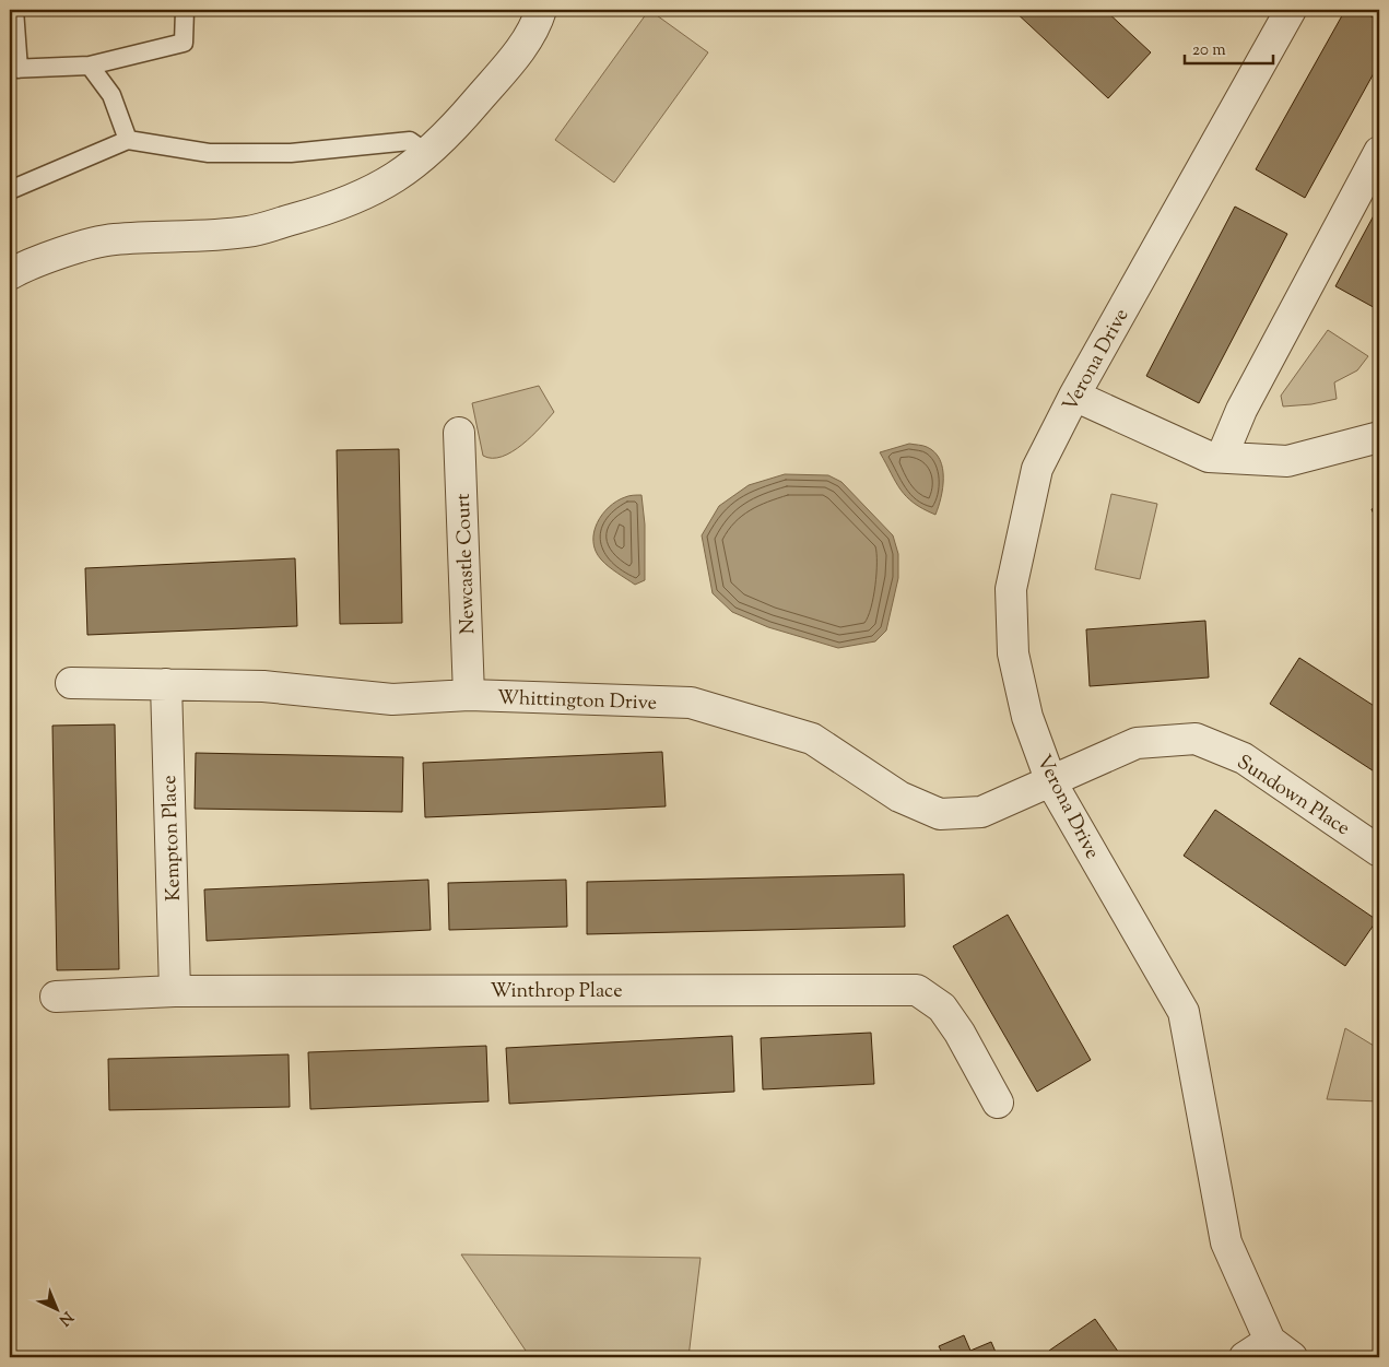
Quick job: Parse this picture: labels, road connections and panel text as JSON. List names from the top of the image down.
{
  "streets": {
    "street": [
      "Verona Drive",
      "Newcastle Court",
      "Whittington Drive",
      "Sundown Place",
      "Kempton Place",
      "Winthrop Place"
    ]
  },
  "crossings": [
    ["Verona Drive", "Whittington Drive"],
    ["Verona Drive", "Sundown Place"],
    ["Newcastle Court", "Whittington Drive"],
    ["Whittington Drive", "Sundown Place"],
    ["Whittington Drive", "Kempton Place"],
    ["Kempton Place", "Winthrop Place"]
  ],
  "scale_bar": "20 m",
  "north": "bottom right"
}
